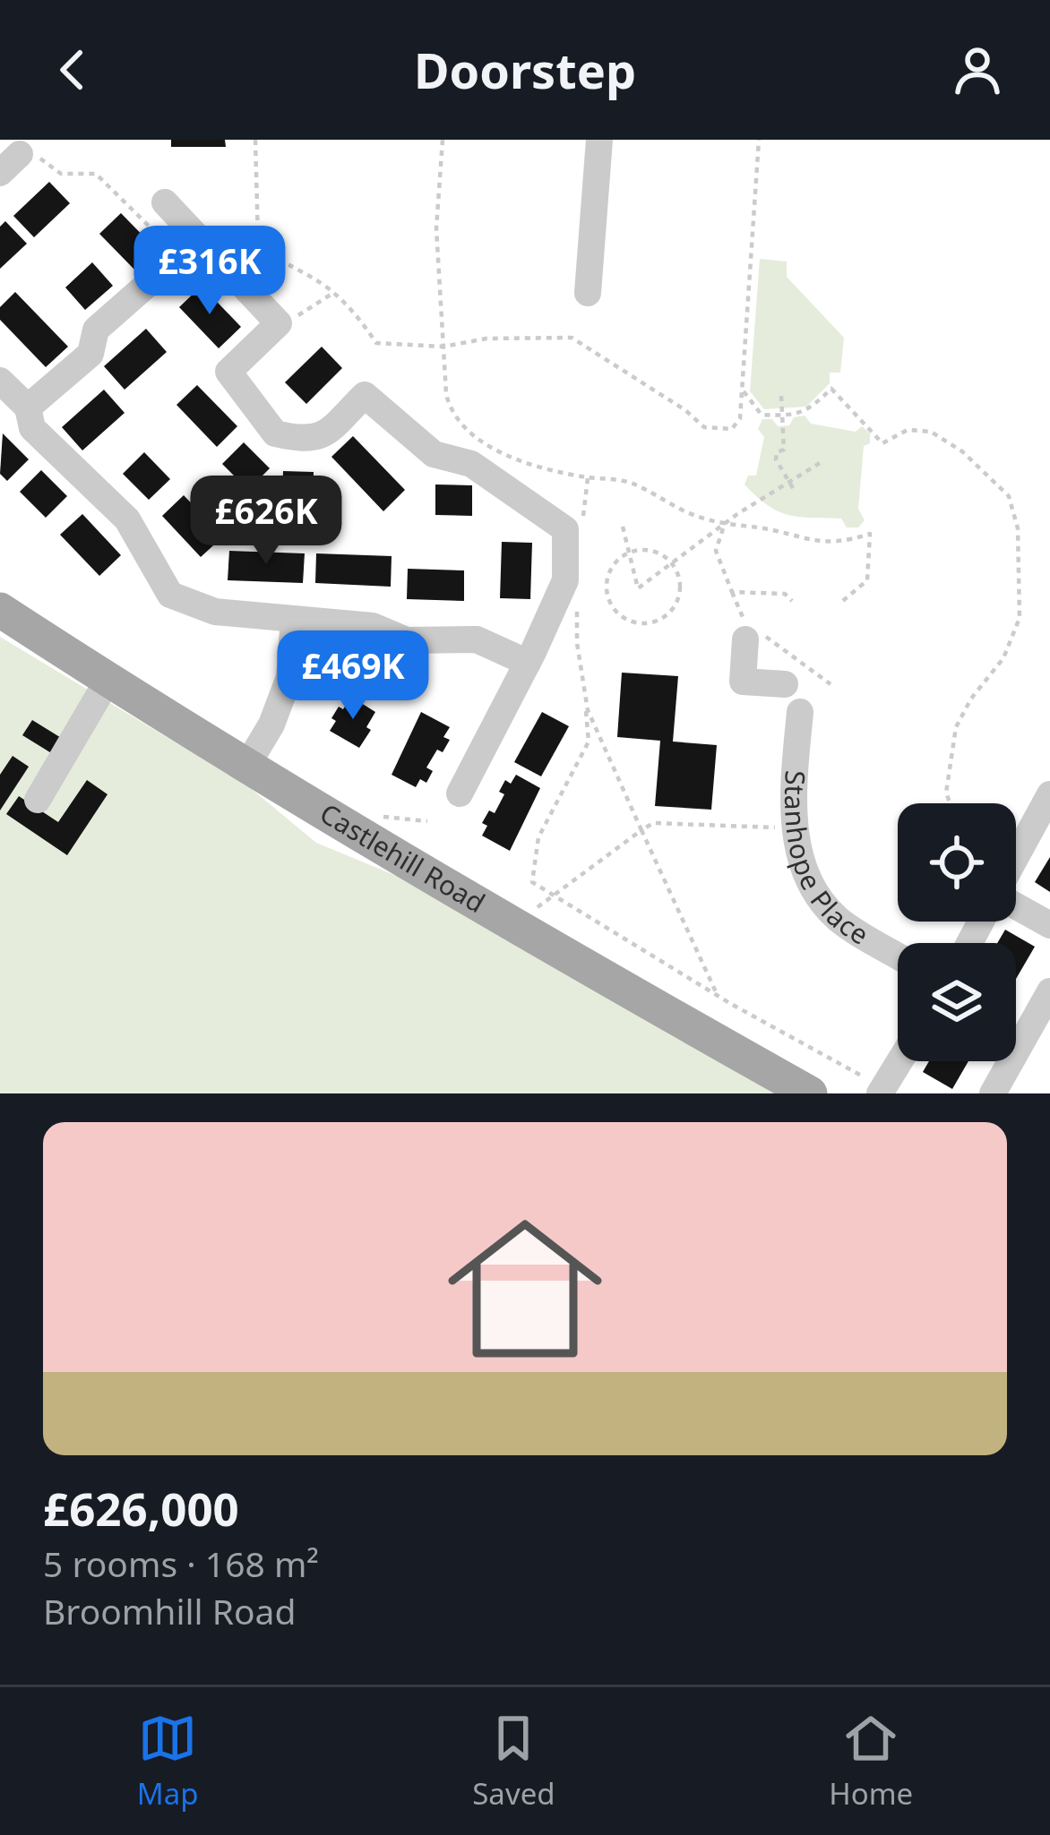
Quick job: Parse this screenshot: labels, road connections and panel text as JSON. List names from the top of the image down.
{
  "streets": {
    "main road": ["Castlehill Road"],
    "street": ["Stanhope Place"]
  },
  "page": {
    "header": "Doorstep",
    "price": ["£316K", "£626K", "£469K"],
    "list": [
      {
        "name": "£626,000",
        "note": "5 rooms · 168 m² · Broomhill Road"
      }
    ],
    "tabs": ["Map", "Saved", "Home"]
  }
}
